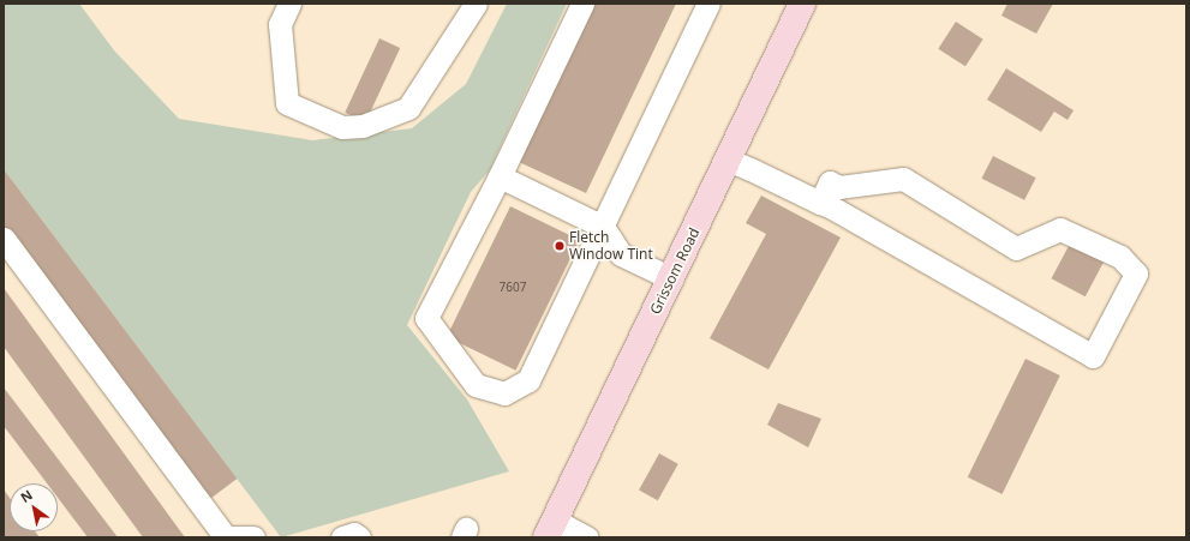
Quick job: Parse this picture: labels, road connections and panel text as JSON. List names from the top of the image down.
{
  "streets": {
    "main road": ["Grissom Road"]
  },
  "places": ["Fletch Window Tint"],
  "house_numbers": ["7607"],
  "north": "top left"
}
